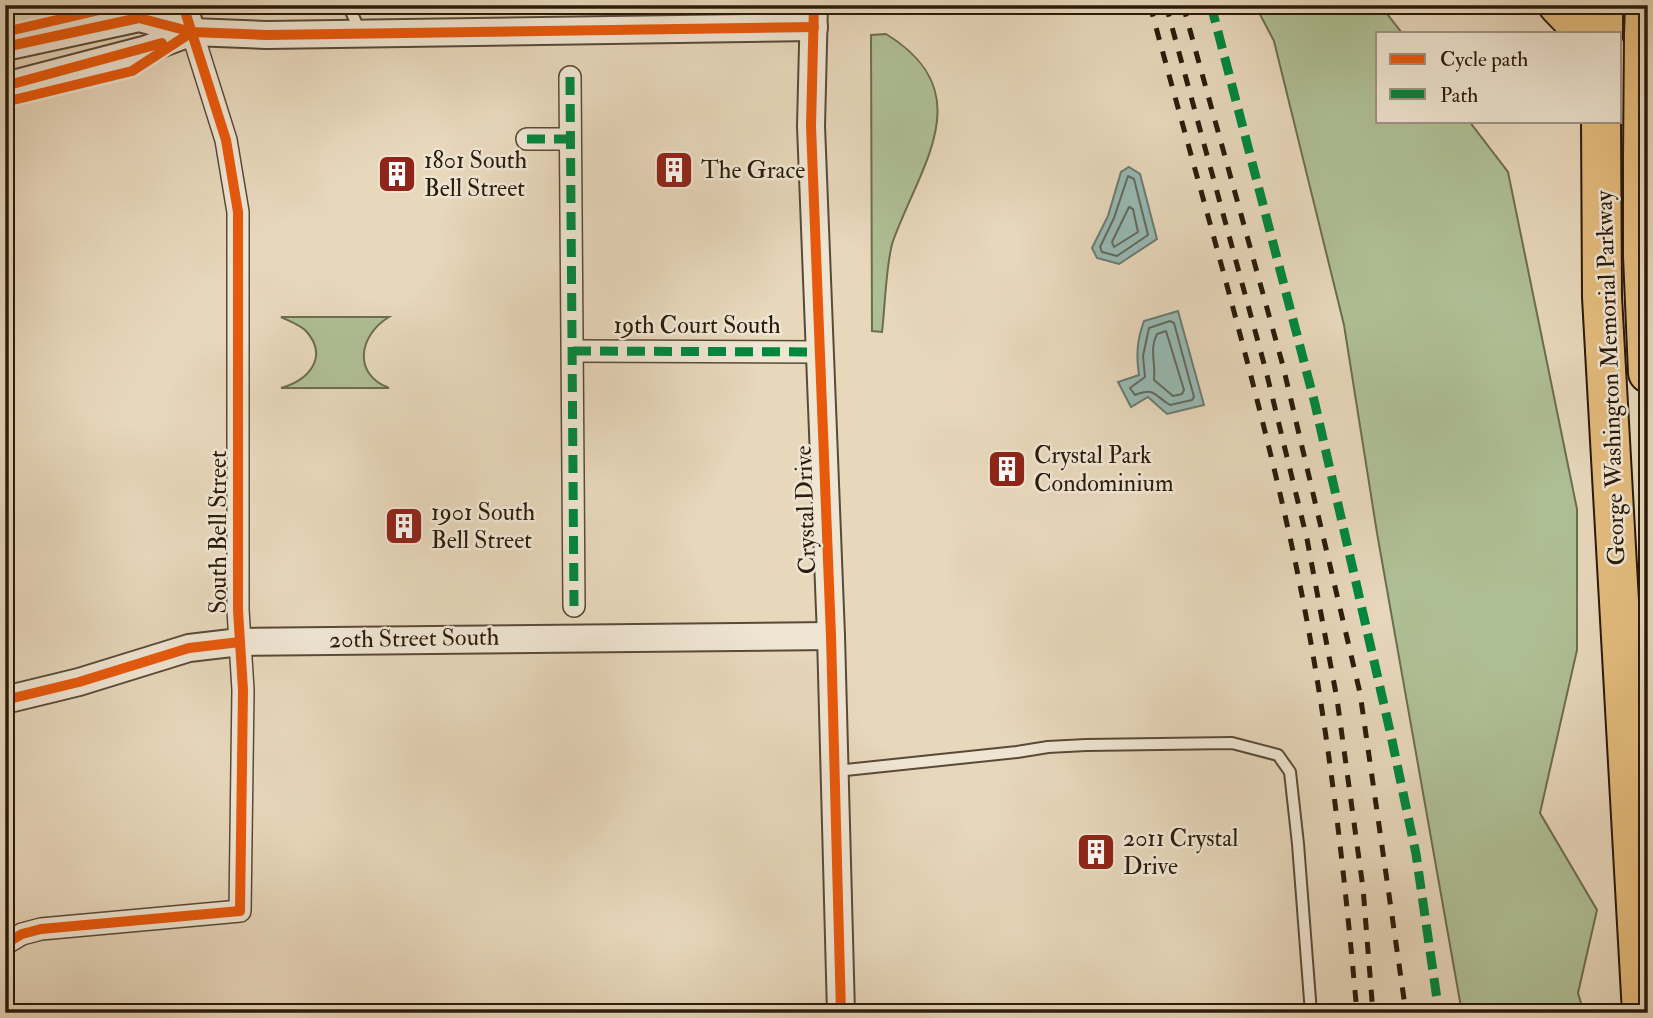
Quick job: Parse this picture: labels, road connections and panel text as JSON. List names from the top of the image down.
{
  "streets": {
    "highway": ["George Washington Memorial Parkway"],
    "street": [
      "19th Court South",
      "Crystal Drive",
      "South Bell Street",
      "20th Street South"
    ]
  },
  "crossings": [
    ["19th Court South", "Crystal Drive"],
    ["Crystal Drive", "20th Street South"],
    ["South Bell Street", "20th Street South"]
  ],
  "places": {
    "building": [
      "The Grace",
      "1801 South Bell Street",
      "Crystal Park Condominium",
      "1901 South Bell Street",
      "2011 Crystal Drive"
    ]
  },
  "legend": ["Cycle path", "Path"]
}
